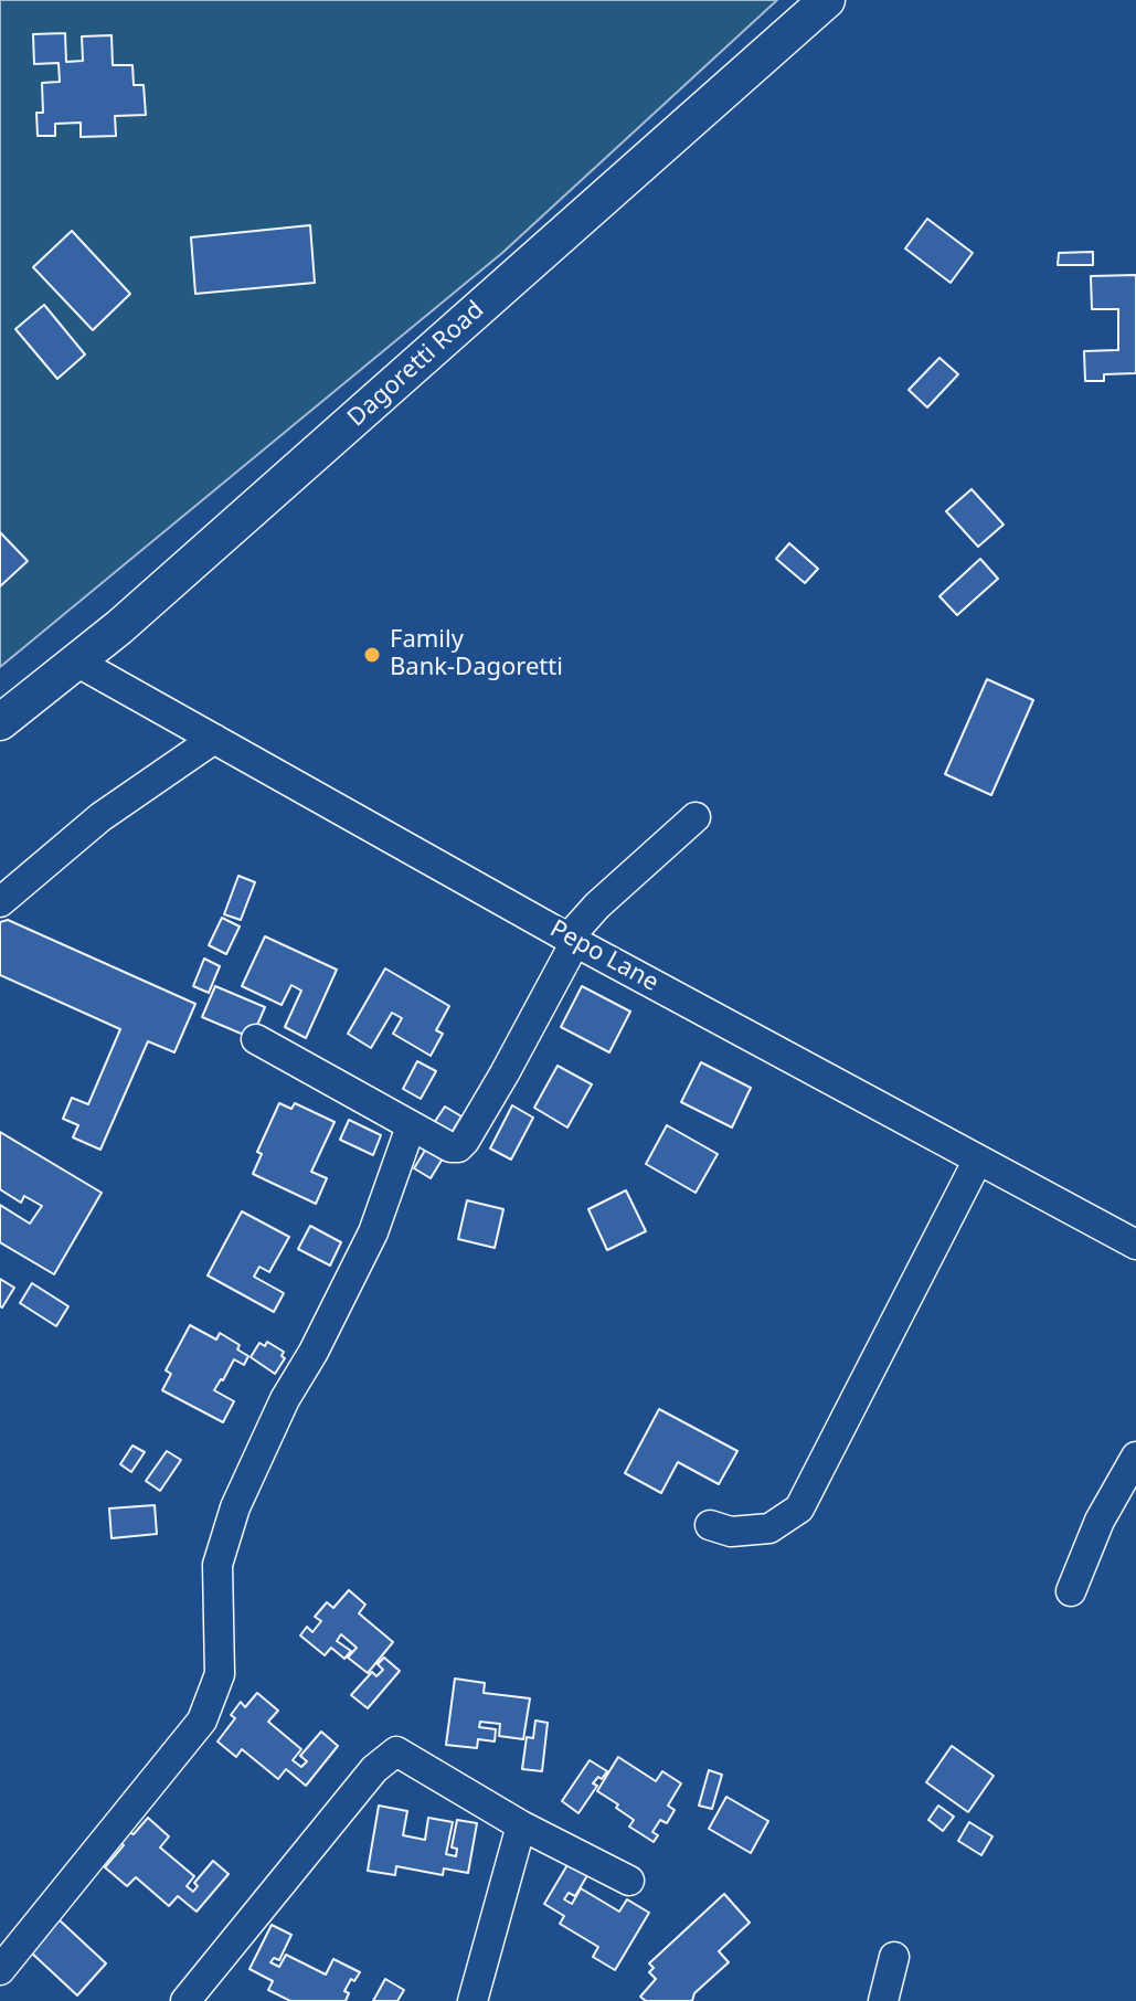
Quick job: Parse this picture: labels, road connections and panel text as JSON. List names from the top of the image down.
{
  "streets": {
    "main road": ["Dagoretti Road"],
    "street": ["Pepo Lane"]
  },
  "crossings": [
    ["Dagoretti Road", "Pepo Lane"]
  ],
  "places": ["Family Bank-Dagoretti"]
}
